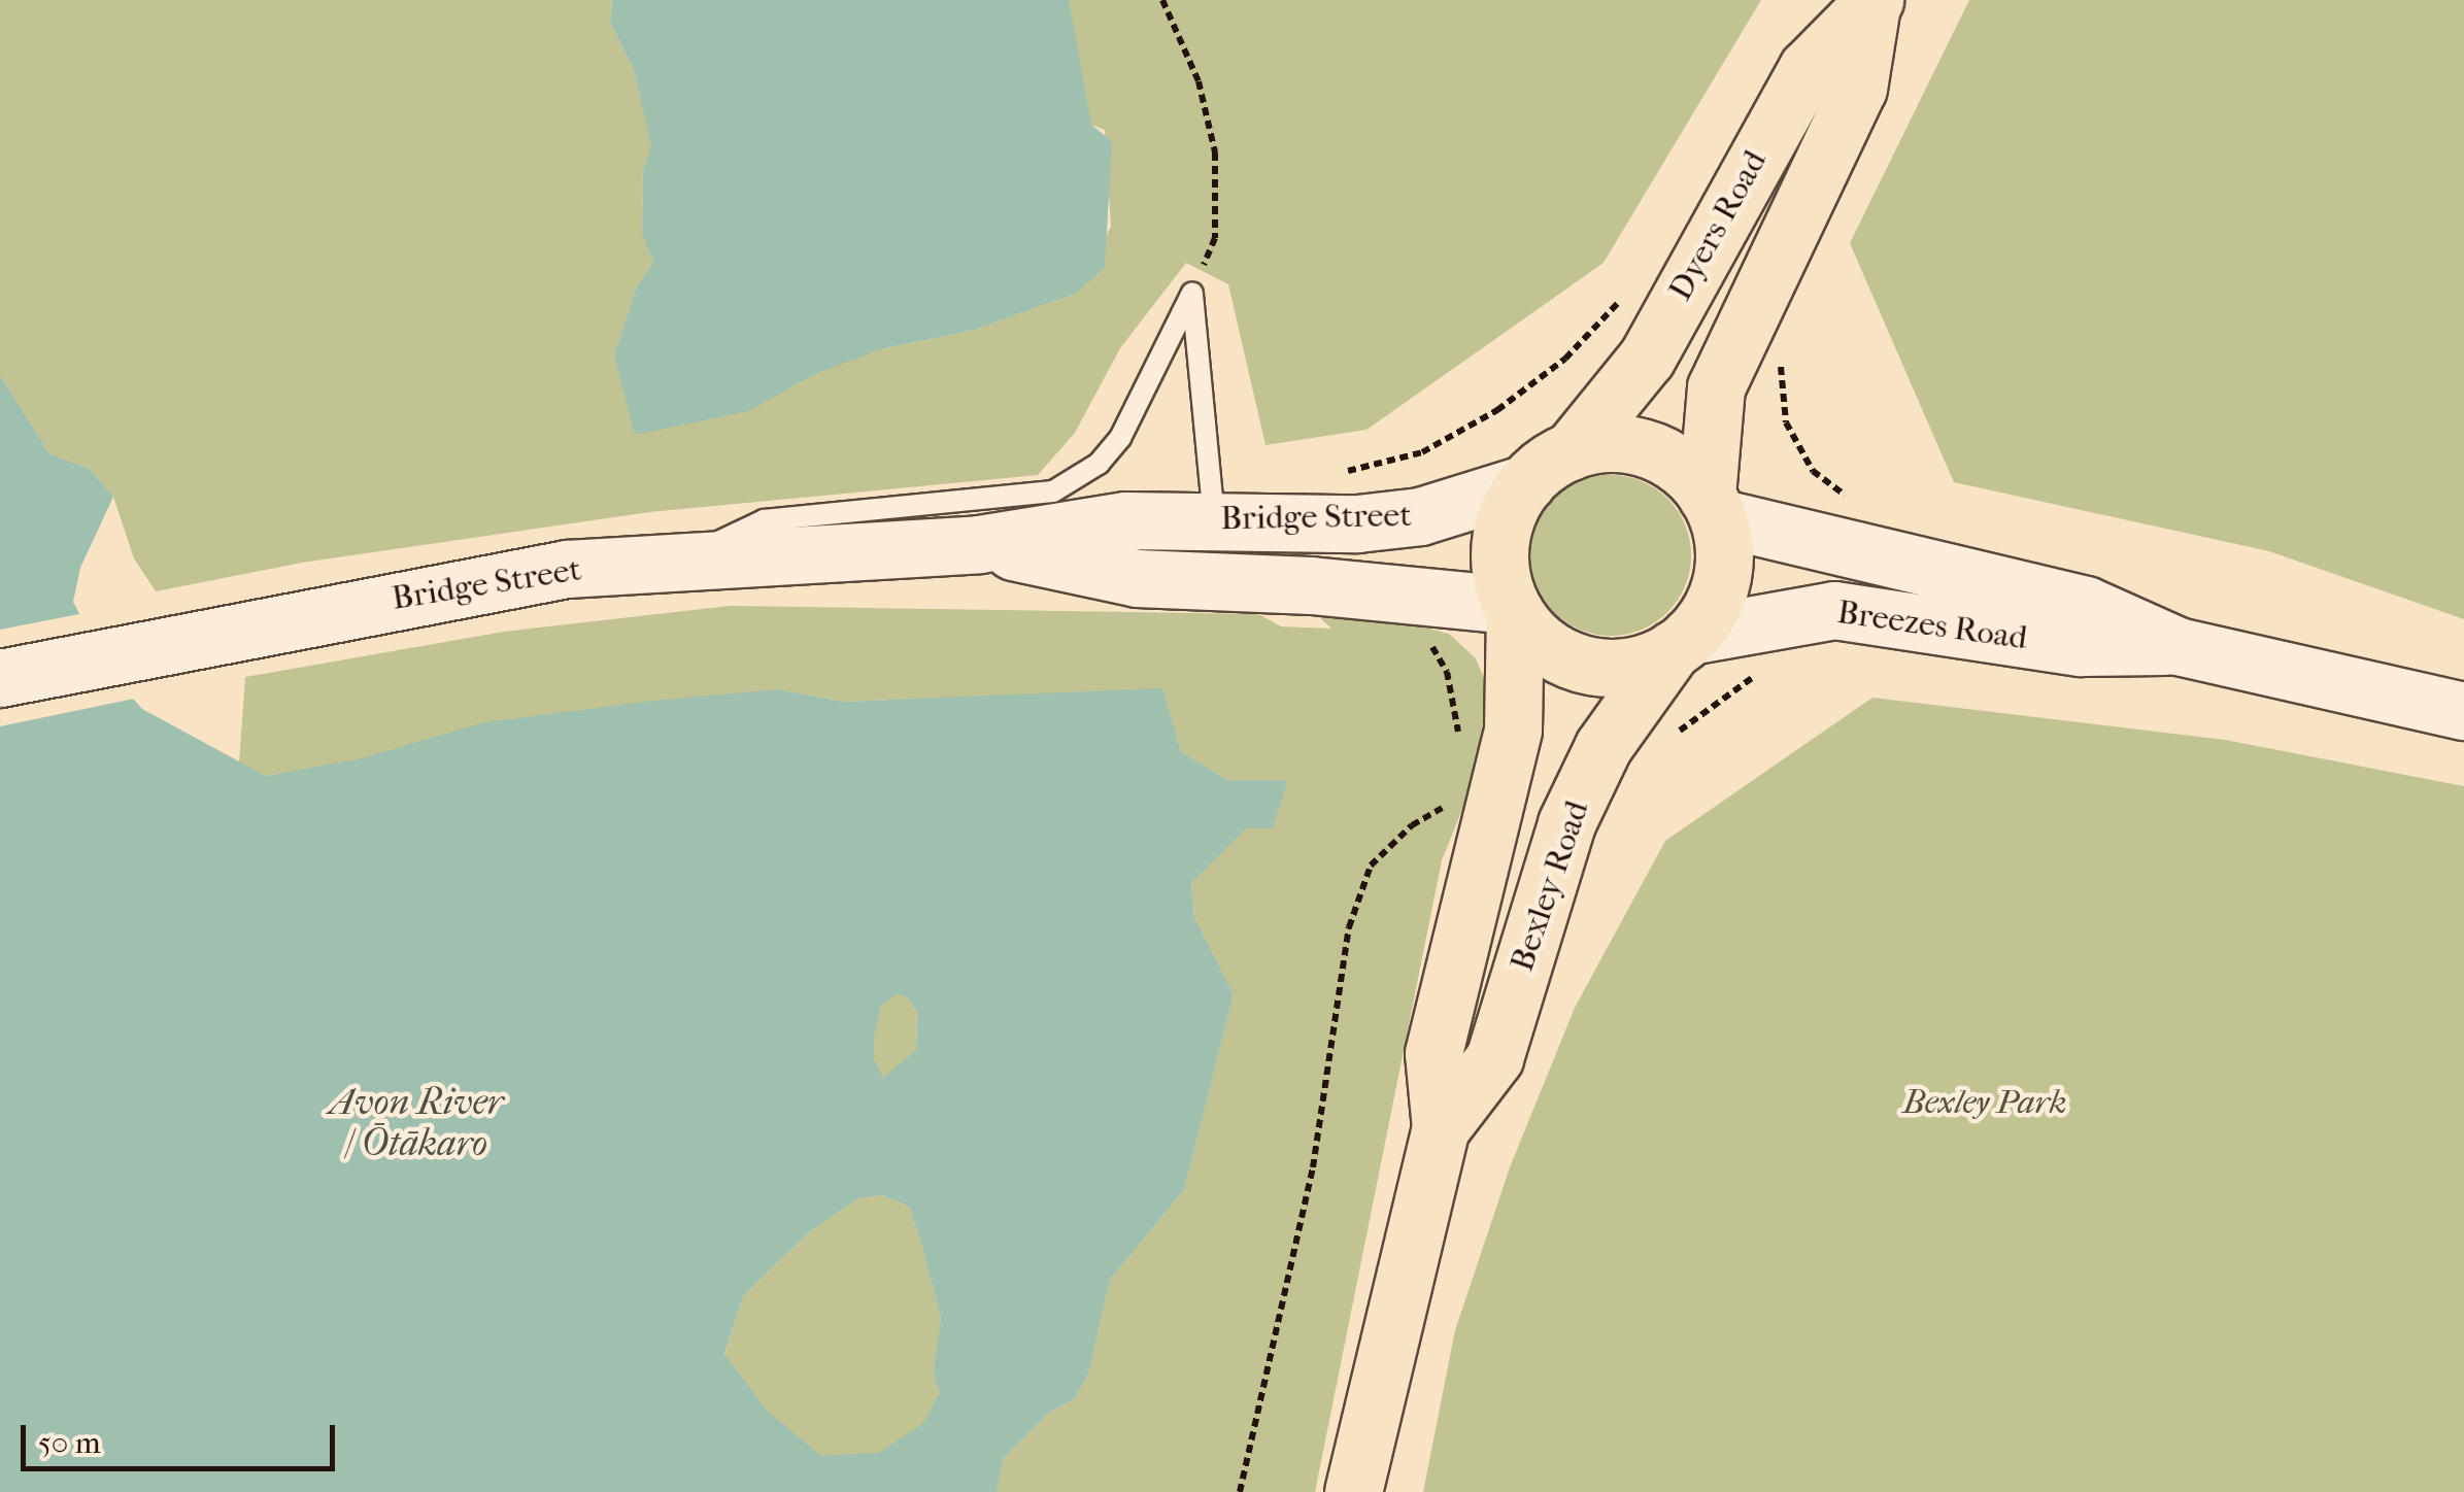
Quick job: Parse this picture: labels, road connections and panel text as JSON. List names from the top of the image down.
{
  "streets": {
    "highway": ["Dyers Road", "Bexley Road"],
    "main road": ["Bridge Street", "Breezes Road"]
  },
  "crossings": [
    ["Dyers Road", "Bridge Street"],
    ["Dyers Road", "Breezes Road"],
    ["Dyers Road", "Bexley Road"],
    ["Bridge Street", "Breezes Road"],
    ["Bridge Street", "Bexley Road"],
    ["Breezes Road", "Bexley Road"]
  ],
  "water": ["Avon River / Ōtākaro"],
  "parks": ["Bexley Park"],
  "scale_bar": "50 m"
}
